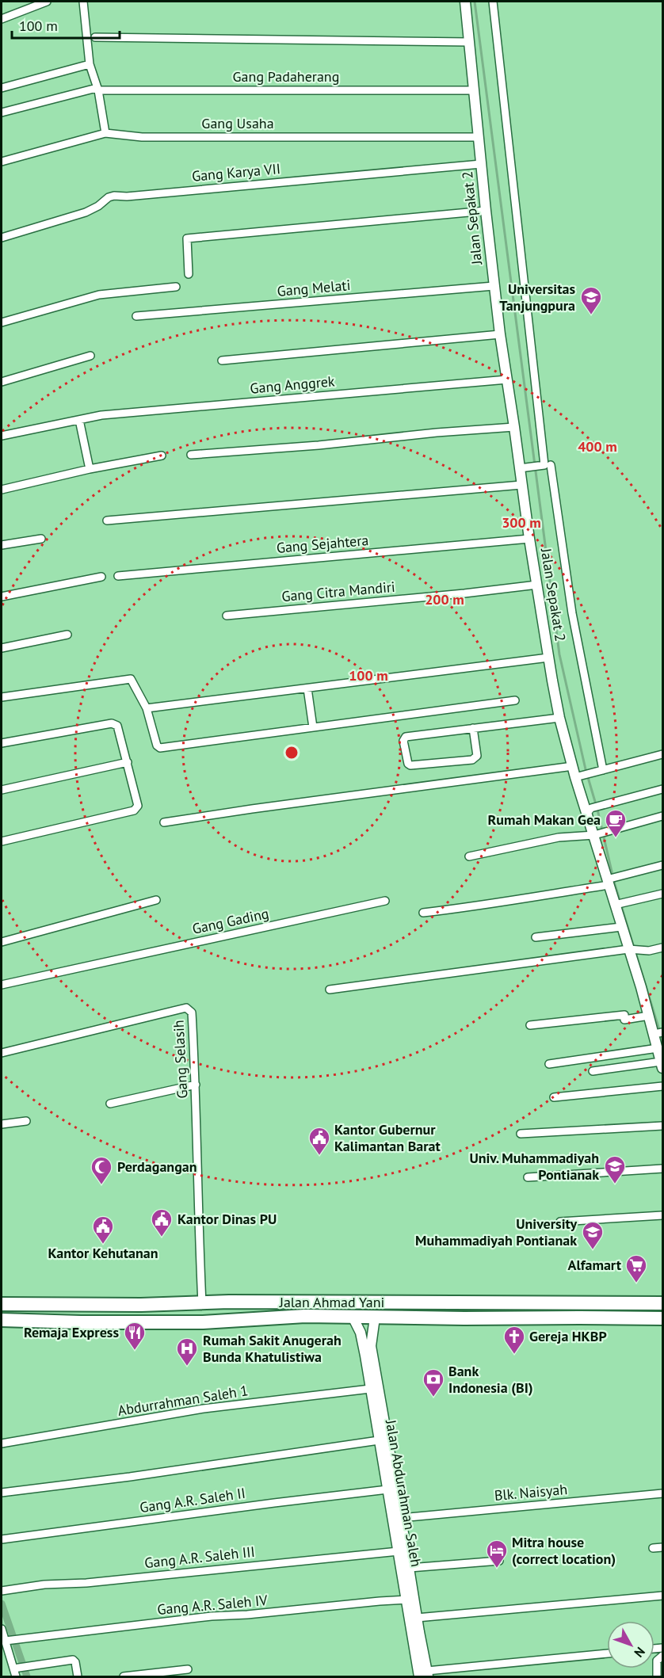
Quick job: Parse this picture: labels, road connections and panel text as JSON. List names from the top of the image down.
{
  "streets": {
    "highway": ["Jalan Ahmad Yani"],
    "street": [
      "Gang Padaherang",
      "Gang Usaha",
      "Gang Karya VII",
      "Jalan Sepakat 2",
      "Gang Melati",
      "Gang Anggrek",
      "Gang Sejahtera",
      "Gang Citra Mandiri",
      "Gang Gading",
      "Gang Selasih",
      "Abdurrahman Saleh 1",
      "Blk. Naisyah",
      "Jalan Abdurahman Saleh",
      "Gang A.R. Saleh II",
      "Gang A.R. Saleh III",
      "Gang A.R. Saleh IV"
    ]
  },
  "crossings": [
    ["Gang Padaherang", "Jalan Sepakat 2"],
    ["Gang Usaha", "Jalan Sepakat 2"],
    ["Gang Karya VII", "Jalan Sepakat 2"],
    ["Jalan Sepakat 2", "Gang Melati"],
    ["Jalan Sepakat 2", "Gang Anggrek"],
    ["Jalan Sepakat 2", "Gang Sejahtera"],
    ["Jalan Sepakat 2", "Gang Citra Mandiri"],
    ["Gang Selasih", "Jalan Ahmad Yani"],
    ["Jalan Ahmad Yani", "Jalan Abdurahman Saleh"],
    ["Abdurrahman Saleh 1", "Jalan Abdurahman Saleh"],
    ["Blk. Naisyah", "Jalan Abdurahman Saleh"],
    ["Jalan Abdurahman Saleh", "Gang A.R. Saleh II"],
    ["Jalan Abdurahman Saleh", "Gang A.R. Saleh III"],
    ["Jalan Abdurahman Saleh", "Gang A.R. Saleh IV"]
  ],
  "places": {
    "school or university": ["Universitas Tanjungpura", "Univ. Muhammadiyah Pontianak", "University Muhammadiyah Pontianak"],
    "cafe": ["Rumah Makan Gea"],
    "public building": ["Kantor Gubernur Kalimantan Barat", "Kantor Dinas PU", "Kantor Kehutanan"],
    "mosque": ["Perdagangan"],
    "supermarket": ["Alfamart"],
    "restaurant": ["Remaja Express"],
    "church": ["Gereja HKBP"],
    "hospital": ["Rumah Sakit Anugerah Bunda Khatulistiwa"],
    "bank": ["Bank Indonesia (BI)"],
    "hotel": ["Mitra house (correct location)"]
  },
  "scale_bar": "100 m",
  "north": "bottom right",
  "rings": [
    "400 m",
    "300 m",
    "200 m",
    "100 m"
  ]
}
